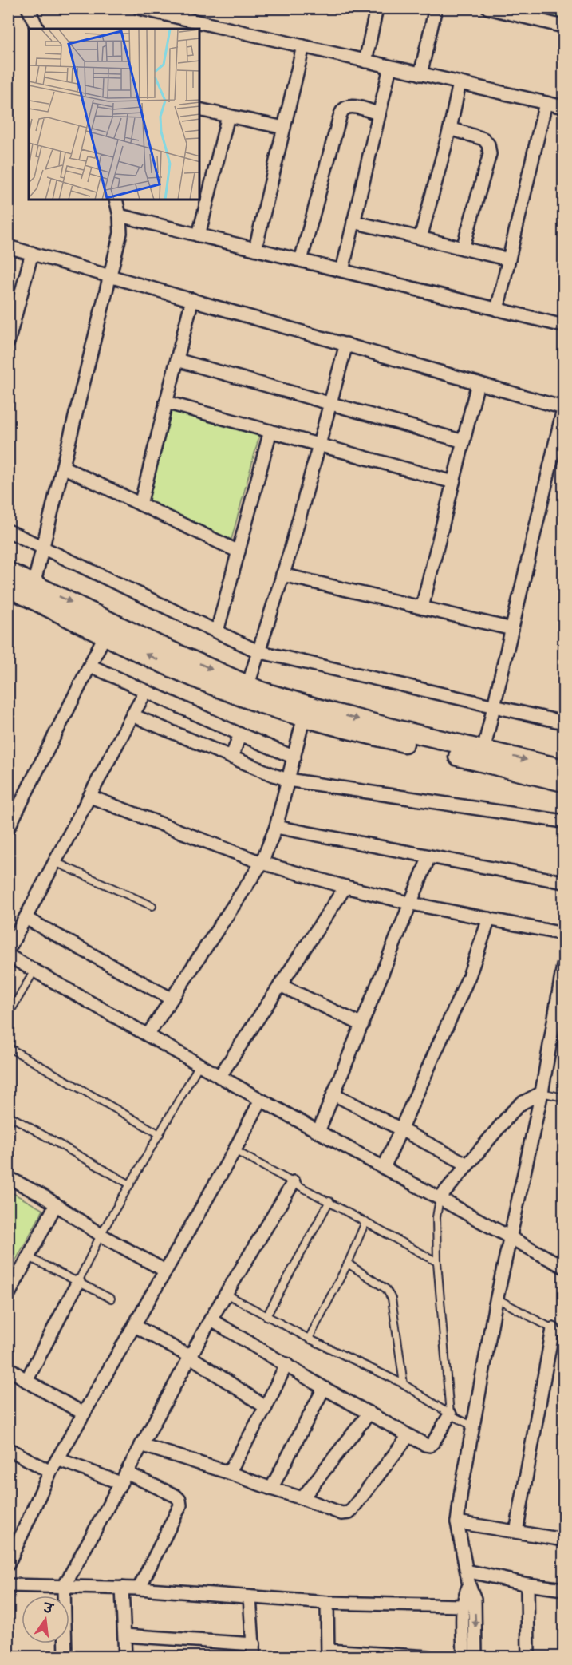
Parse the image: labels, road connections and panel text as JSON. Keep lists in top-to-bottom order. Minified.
{"north":"top"}
